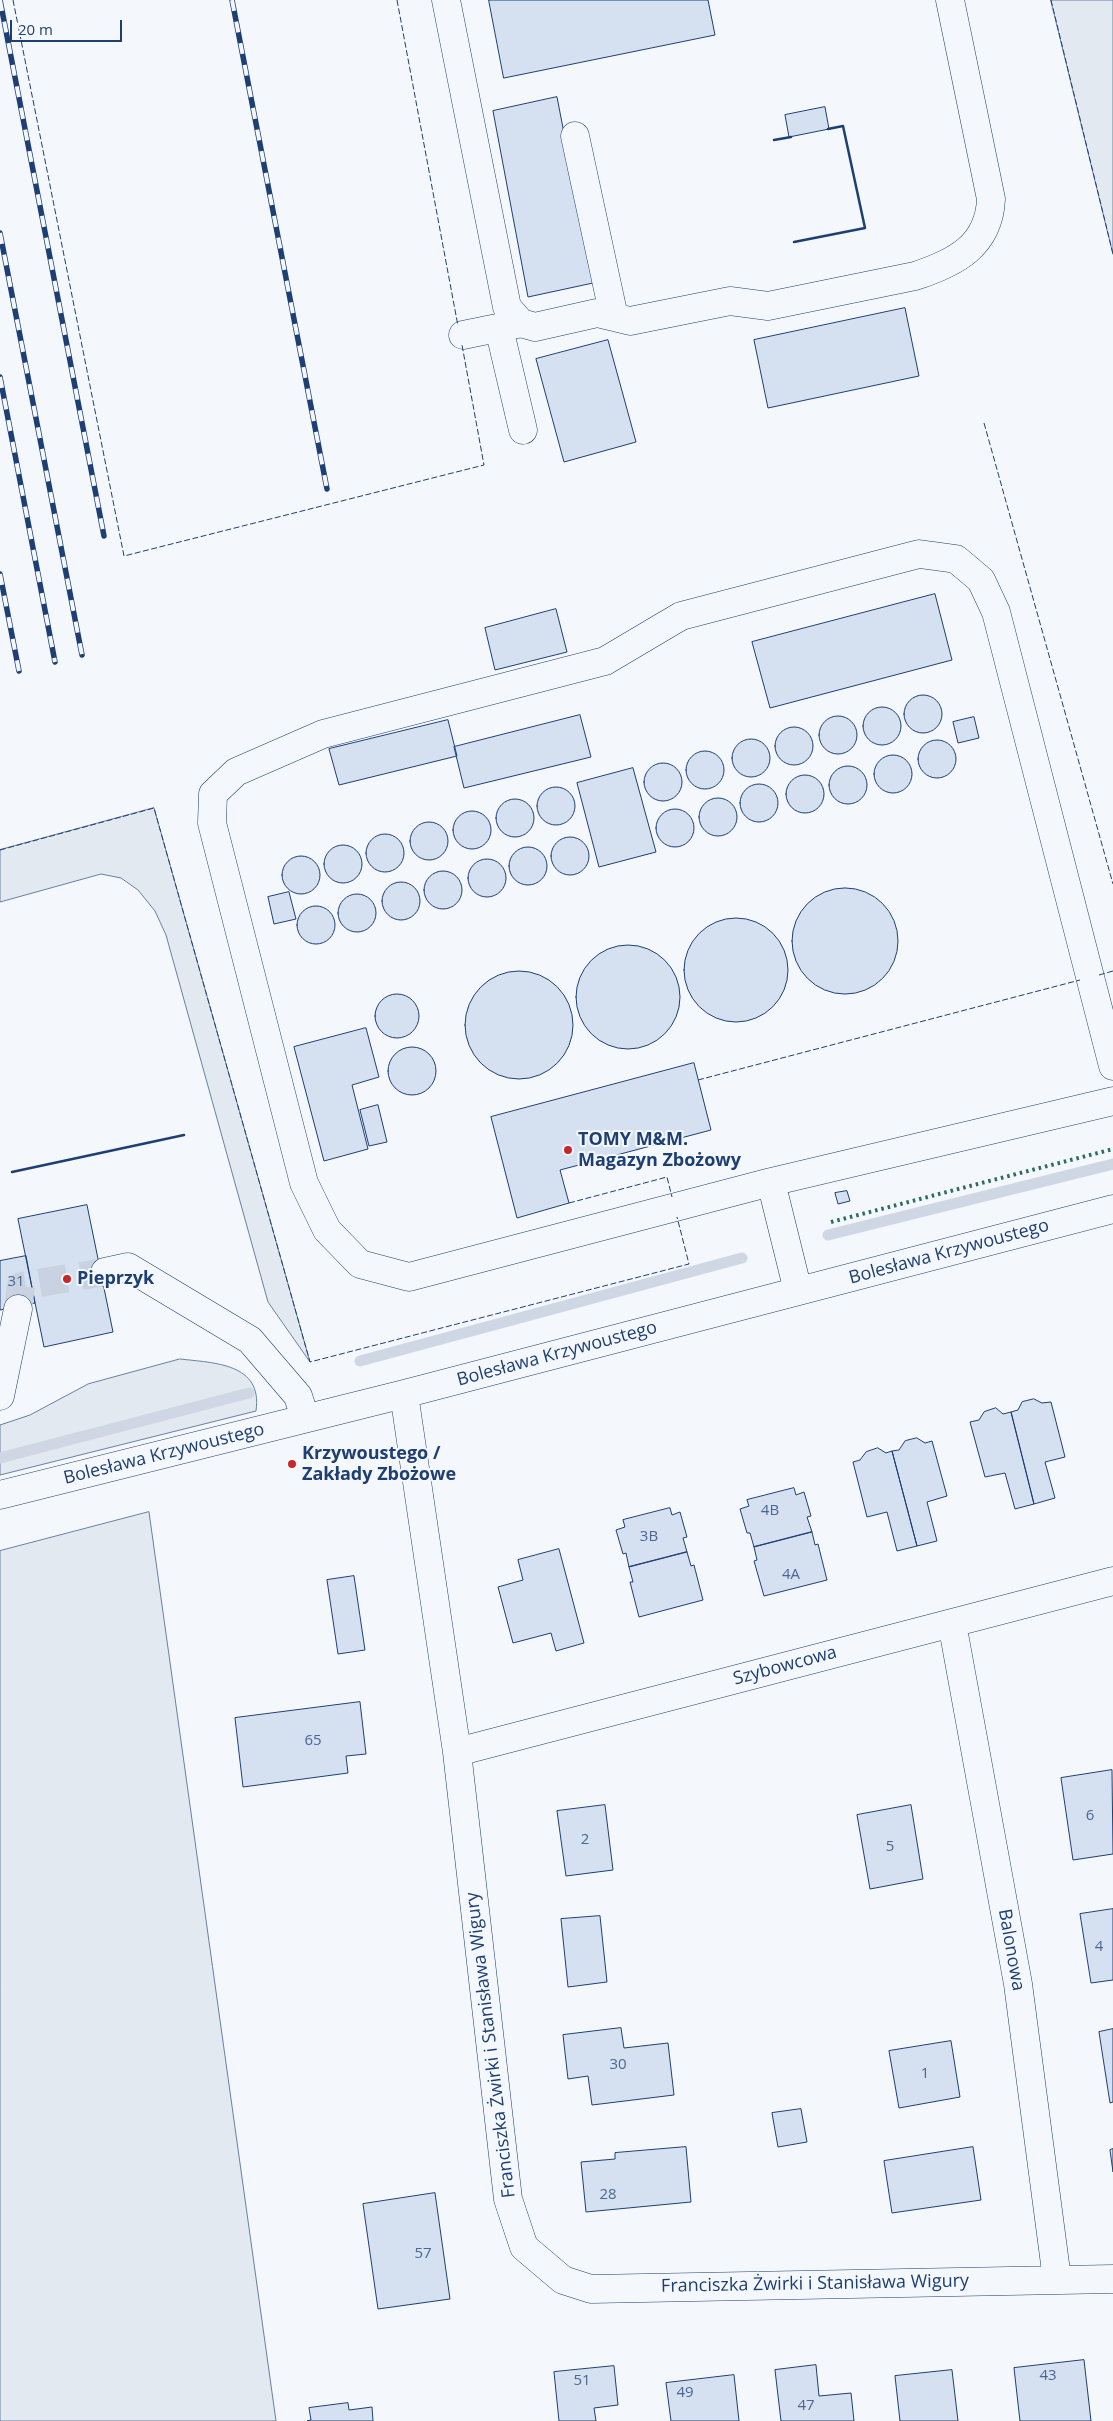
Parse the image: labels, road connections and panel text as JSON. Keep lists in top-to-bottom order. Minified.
{"streets":{"street":["Bolesława Krzywoustego","Szybowcowa","Balonowa","Franciszka Żwirki i Stanisława Wigury"]},"crossings":[["Bolesława Krzywoustego","Franciszka Żwirki i Stanisława Wigury"],["Szybowcowa","Balonowa"],["Szybowcowa","Franciszka Żwirki i Stanisława Wigury"],["Balonowa","Franciszka Żwirki i Stanisława Wigury"]],"places":["TOMY M&M. Magazyn Zbożowy","Pieprzyk","Krzywoustego / Zakłady Zbożowe"],"house_numbers":["31","4B","3B","4A","65","6","2","5","4","30","1","28","57","43","51","49","47"],"scale_bar":"20 m"}
